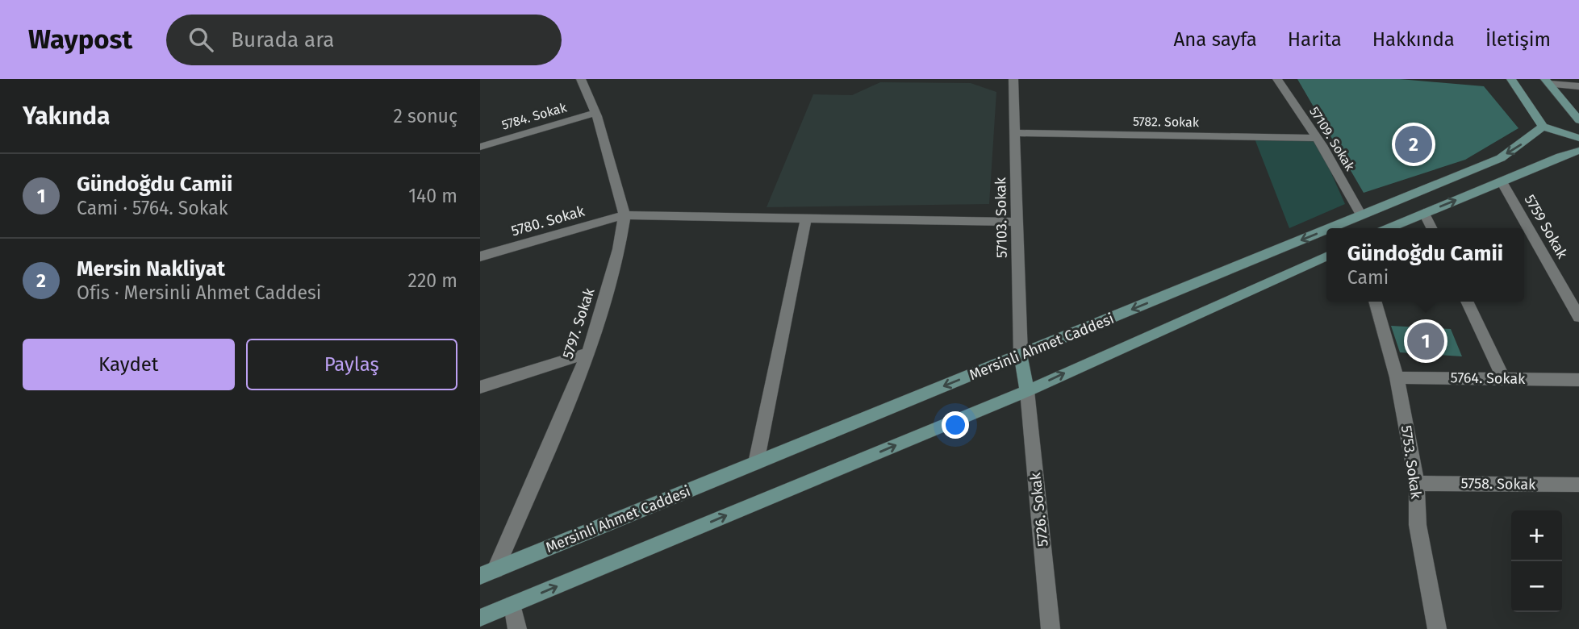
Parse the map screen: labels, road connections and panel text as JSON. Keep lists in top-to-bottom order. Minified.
{"streets":{"street":["5784. Sokak","5782. Sokak","57109. Sokak","57103. Sokak","5780. Sokak","5759 Sokak","5797. Sokak","Mersinli Ahmet Caddesi","5764. Sokak","5753. Sokak","5758. Sokak","5726. Sokak"]},"crossings":[["5784. Sokak","5797. Sokak"],["5782. Sokak","57109. Sokak"],["5782. Sokak","57103. Sokak"],["57109. Sokak","Mersinli Ahmet Caddesi"],["57103. Sokak","5780. Sokak"],["57103. Sokak","Mersinli Ahmet Caddesi"],["5780. Sokak","5797. Sokak"],["5797. Sokak","Mersinli Ahmet Caddesi"],["5764. Sokak","5753. Sokak"],["5753. Sokak","5758. Sokak"]],"page":{"header":"Waypost","search":"Burada ara","nav":["Ana sayfa","Harita","Hakkında","İletişim"],"heading":["Yakında","2 sonuç"],"pins":["2","1"],"list":[{"mark":"1","name":"Gündoğdu Camii","note":"Cami · 5764. Sokak","value":"140 m"},{"mark":"2","name":"Mersin Nakliyat","note":"Ofis · Mersinli Ahmet Caddesi","value":"220 m"}],"popup":["Gündoğdu Camii","Cami"],"buttons":["Kaydet","Paylaş"],"map_buttons":["+","−"]}}
